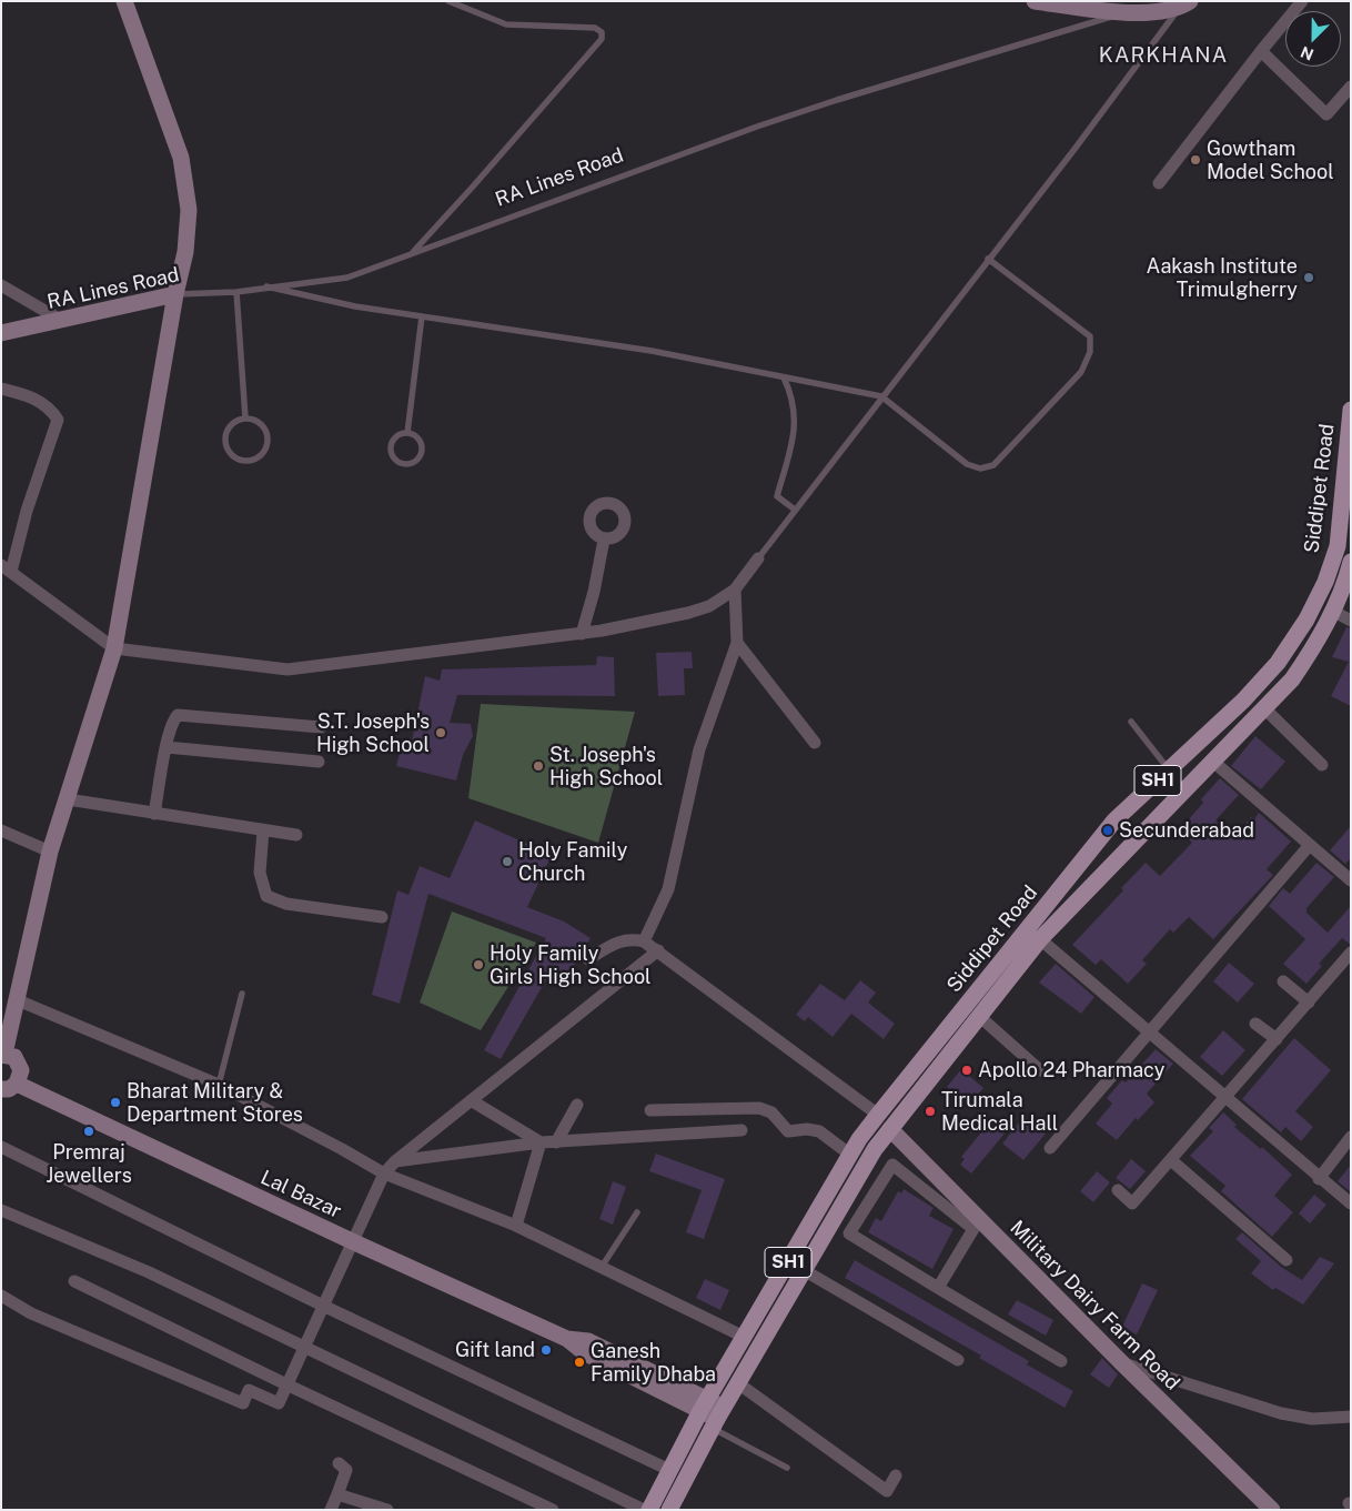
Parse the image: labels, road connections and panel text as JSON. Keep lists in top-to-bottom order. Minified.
{"streets":{"main road":["RA Lines Road","Siddipet Road","SH1","Lal Bazar","Military Dairy Farm Road"]},"crossings":[["Siddipet Road","Lal Bazar"],["Siddipet Road","Military Dairy Farm Road"]],"districts":["KARKHANA"],"places":["Gowtham Model School","Aakash Institute Trimulgherry","S.T. Joseph's High School","St. Joseph's High School","Secunderabad","Holy Family Church","Holy Family Girls High School","Apollo 24 Pharmacy","Bharat Military & Department Stores","Tirumala Medical Hall","Premraj Jewellers","Gift land","Ganesh Family Dhaba"],"north":"bottom left"}
